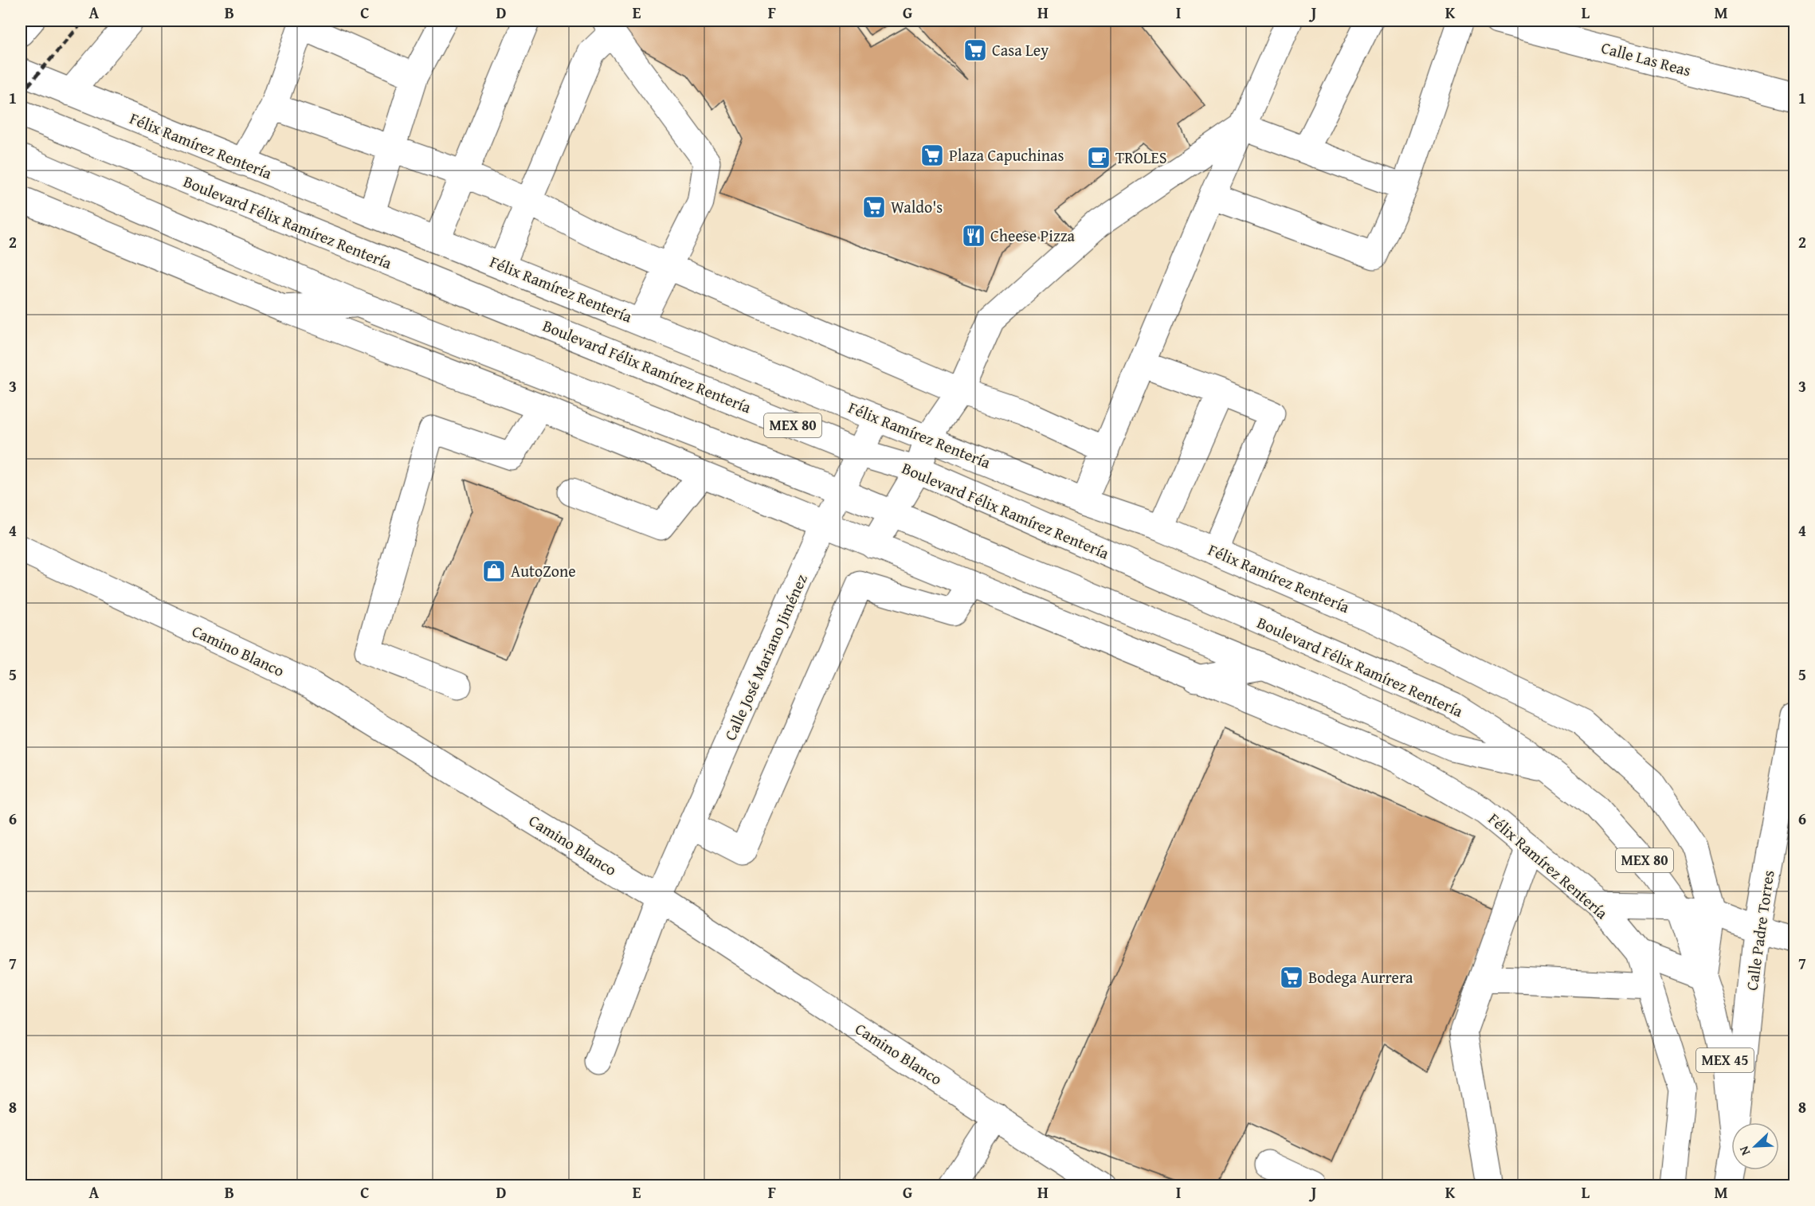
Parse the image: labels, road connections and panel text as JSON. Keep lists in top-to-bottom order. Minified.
{"streets":{"main road":["Calle Las Reas","Félix Ramírez Rentería","Boulevard Félix Ramírez Rentería","MEX 80","Camino Blanco","Calle José Mariano Jiménez","Calle Padre Torres","MEX 45"]},"crossings":[["Félix Ramírez Rentería","Boulevard Félix Ramírez Rentería"],["Félix Ramírez Rentería","Calle José Mariano Jiménez"],["Boulevard Félix Ramírez Rentería","Calle José Mariano Jiménez"],["Boulevard Félix Ramírez Rentería","Calle Padre Torres"],["Camino Blanco","Calle José Mariano Jiménez"]],"places":{"supermarket":["Casa Ley","Plaza Capuchinas","Waldo's","Bodega Aurrera"],"cafe":["TROLES"],"restaurant":["Cheese Pizza"],"shop":["AutoZone"]},"north":"bottom left","grid":{"columns":["A","B","C","D","E","F","G","H","I","J","K","L","M"],"rows":["1","2","3","4","5","6","7","8"]}}
